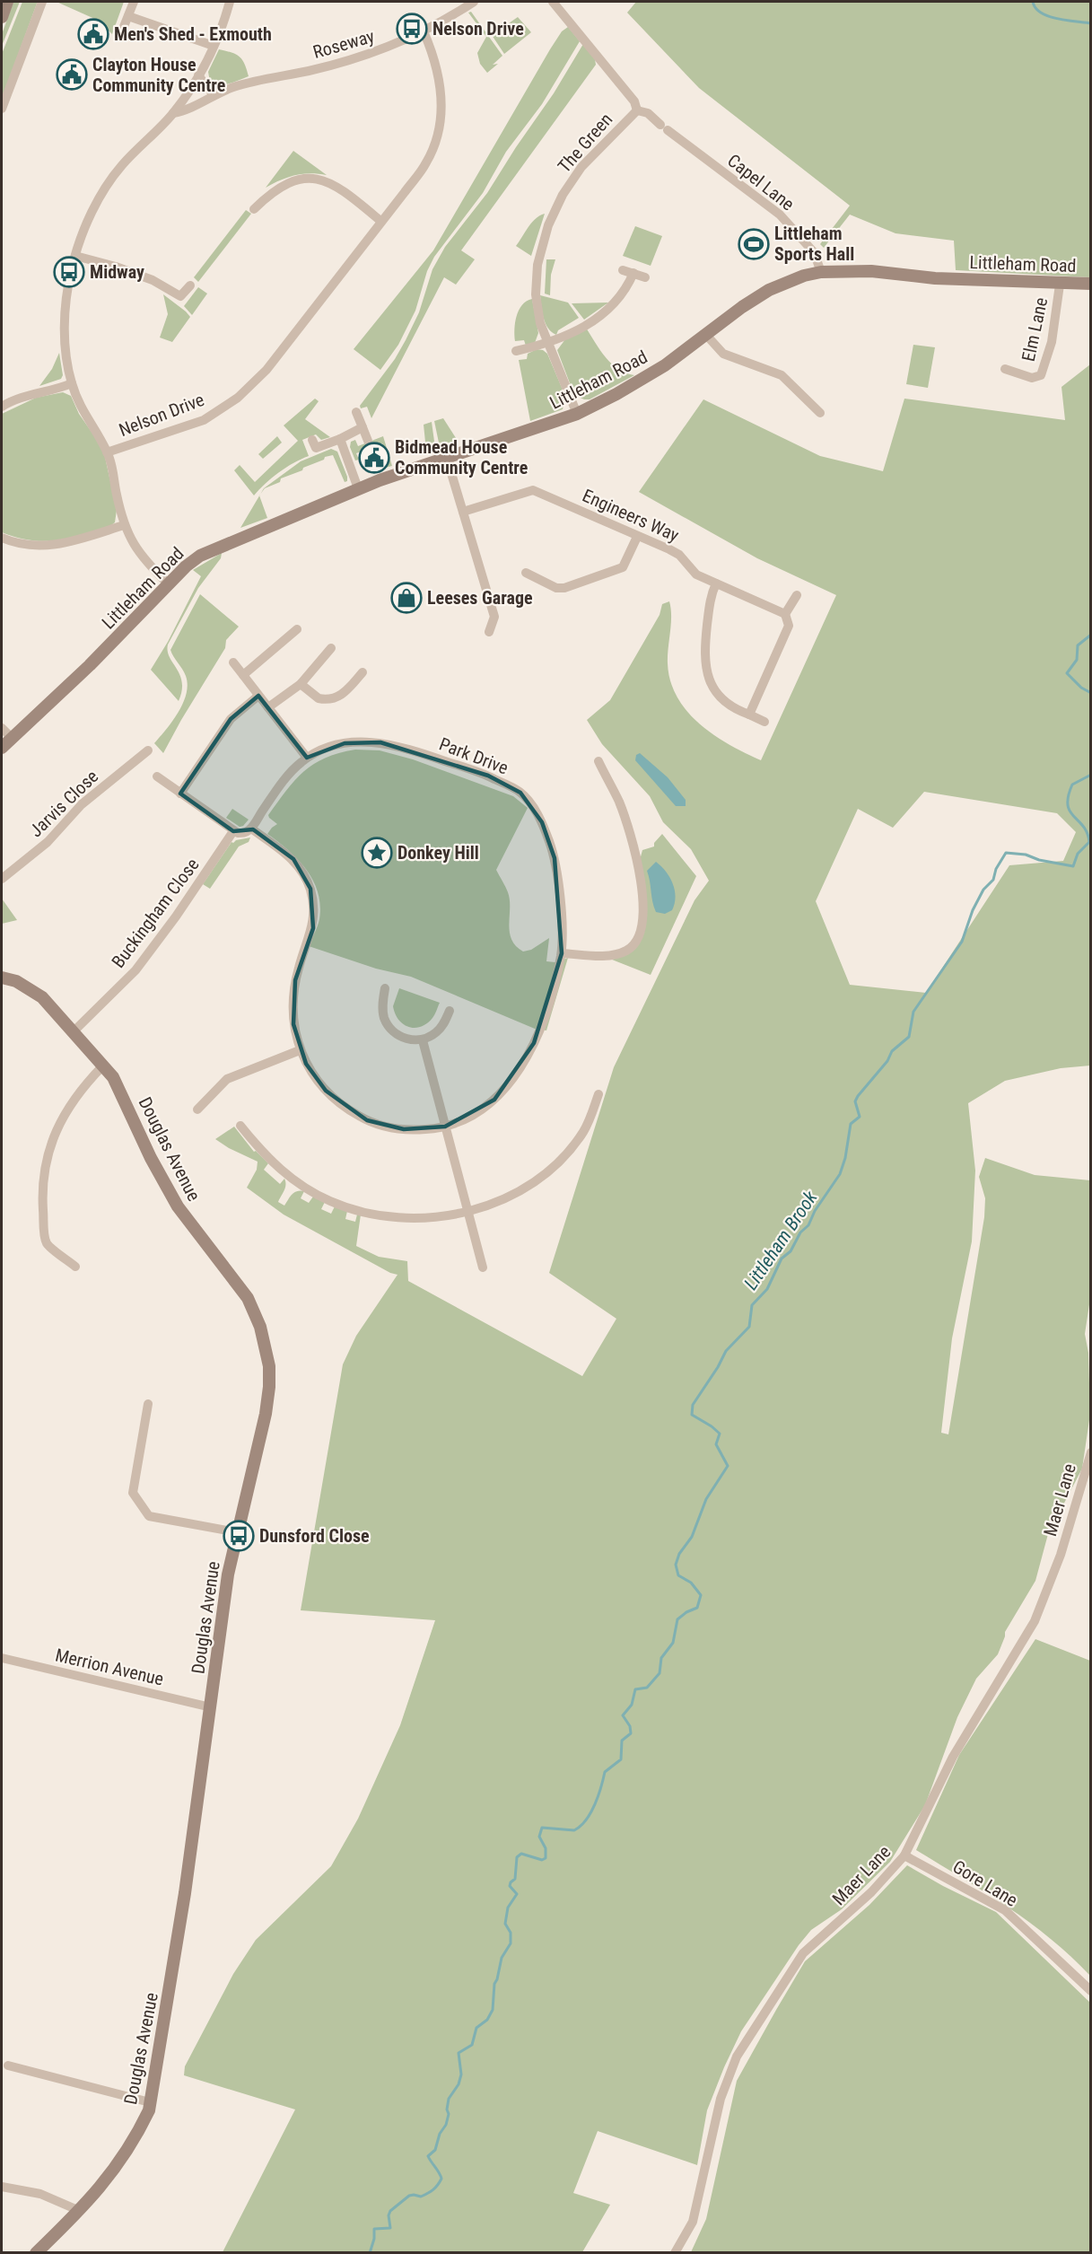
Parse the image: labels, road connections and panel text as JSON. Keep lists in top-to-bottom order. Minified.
{"streets":{"street":["Roseway","The Green","Capel Lane","Littleham Road","Elm Lane","Nelson Drive","Engineers Way","Park Drive","Jarvis Close","Buckingham Close","Douglas Avenue","Maer Lane","Merrion Avenue","Gore Lane"]},"crossings":[["Roseway","Nelson Drive"],["The Green","Capel Lane"],["The Green","Littleham Road"],["Capel Lane","Littleham Road"],["Littleham Road","Elm Lane"],["Buckingham Close","Douglas Avenue"],["Douglas Avenue","Merrion Avenue"],["Maer Lane","Gore Lane"]],"water":["Littleham Brook"],"places":{"bus stop":["Nelson Drive","Midway","Dunsford Close"],"public building":["Men's Shed - Exmouth","Clayton House Community Centre","Bidmead House Community Centre"],"sports":["Littleham Sports Hall"],"shop":["Leeses Garage"],"place":["Donkey Hill"]}}
